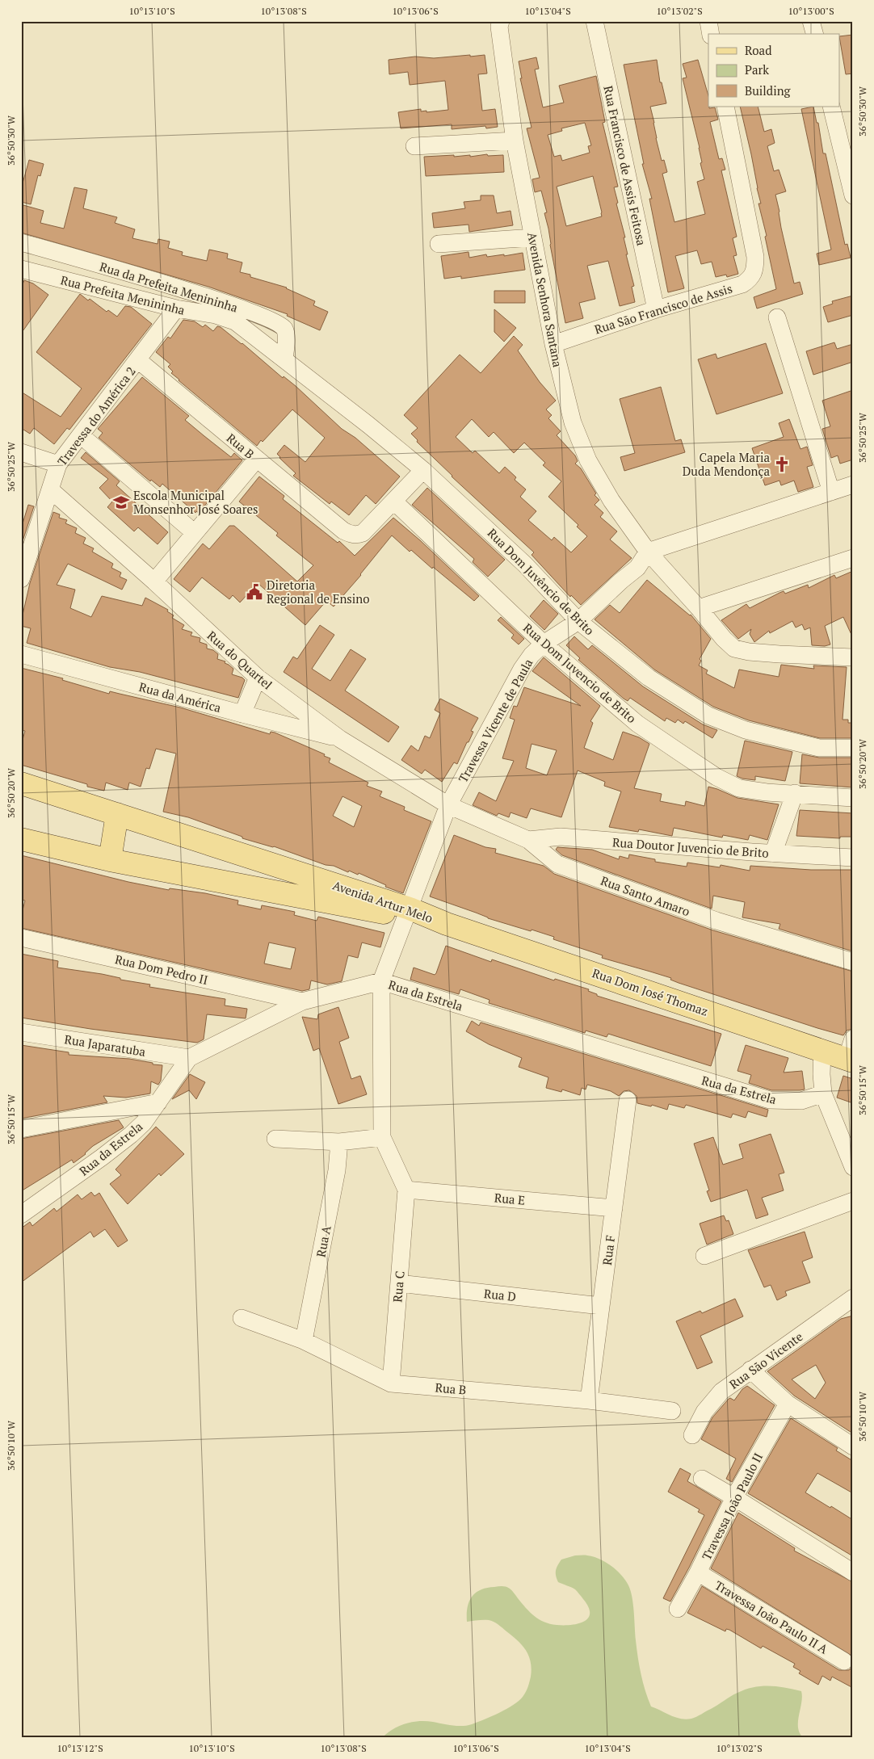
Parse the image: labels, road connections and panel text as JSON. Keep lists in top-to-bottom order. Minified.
{"streets":{"main road":["Avenida Artur Melo","Rua Dom José Thomaz"],"street":["Rua Francisco de Assis Feitosa","Rua da Prefeita Menininha","Rua Prefeita Menininha","Avenida Senhora Santana","Rua São Francisco de Assis","Travessa do América 2","Rua B","Rua Dom Juvêncio de Brito","Rua do Quartel","Rua Dom Juvencio de Brito","Rua da América","Travessa Vicente de Paula","Rua Doutor Juvencio de Brito","Rua Santo Amaro","Rua Dom Pedro II","Rua da Estrela","Rua Japaratuba","Rua E","Rua A","Rua F","Rua C","Rua D","Rua São Vicente","Travessa João Paulo II","Travessa João Paulo II A"]},"crossings":[["Rua Francisco de Assis Feitosa","Rua São Francisco de Assis"],["Rua da Prefeita Menininha","Rua Prefeita Menininha"],["Rua da Prefeita Menininha","Rua Dom Juvêncio de Brito"],["Rua Prefeita Menininha","Travessa do América 2"],["Rua Prefeita Menininha","Rua Dom Juvêncio de Brito"],["Avenida Senhora Santana","Rua São Francisco de Assis"],["Avenida Senhora Santana","Travessa Vicente de Paula"],["Travessa do América 2","Rua B"],["Travessa do América 2","Rua do Quartel"],["Rua B","Rua Dom Juvencio de Brito"],["Rua B","Rua A"],["Rua B","Rua F"],["Rua B","Rua C"],["Rua Dom Juvêncio de Brito","Travessa Vicente de Paula"],["Rua do Quartel","Rua da América"],["Rua do Quartel","Travessa Vicente de Paula"],["Rua do Quartel","Rua Santo Amaro"],["Rua Dom Juvencio de Brito","Travessa Vicente de Paula"],["Travessa Vicente de Paula","Rua Santo Amaro"],["Travessa Vicente de Paula","Avenida Artur Melo"],["Travessa Vicente de Paula","Rua da Estrela"],["Rua Doutor Juvencio de Brito","Rua Santo Amaro"],["Avenida Artur Melo","Rua Dom José Thomaz"],["Rua Dom Pedro II","Rua da Estrela"],["Rua da Estrela","Rua Japaratuba"],["Rua E","Rua F"],["Rua E","Rua C"],["Rua F","Rua D"],["Rua C","Rua D"],["Travessa João Paulo II","Travessa João Paulo II A"]],"places":{"church":["Capela Maria Duda Mendonça"],"school or university":["Escola Municipal Monsenhor José Soares"],"public building":["Diretoria Regional de Ensino"]},"legend":["Road","Park","Building"],"coordinates":["10°13'10\"S","10°13'08\"S","10°13'06\"S","10°13'04\"S","10°13'02\"S","10°13'00\"S","36°50'30\"W","36°50'25\"W","36°50'20\"W","36°50'15\"W","36°50'10\"W","10°13'12\"S"]}
